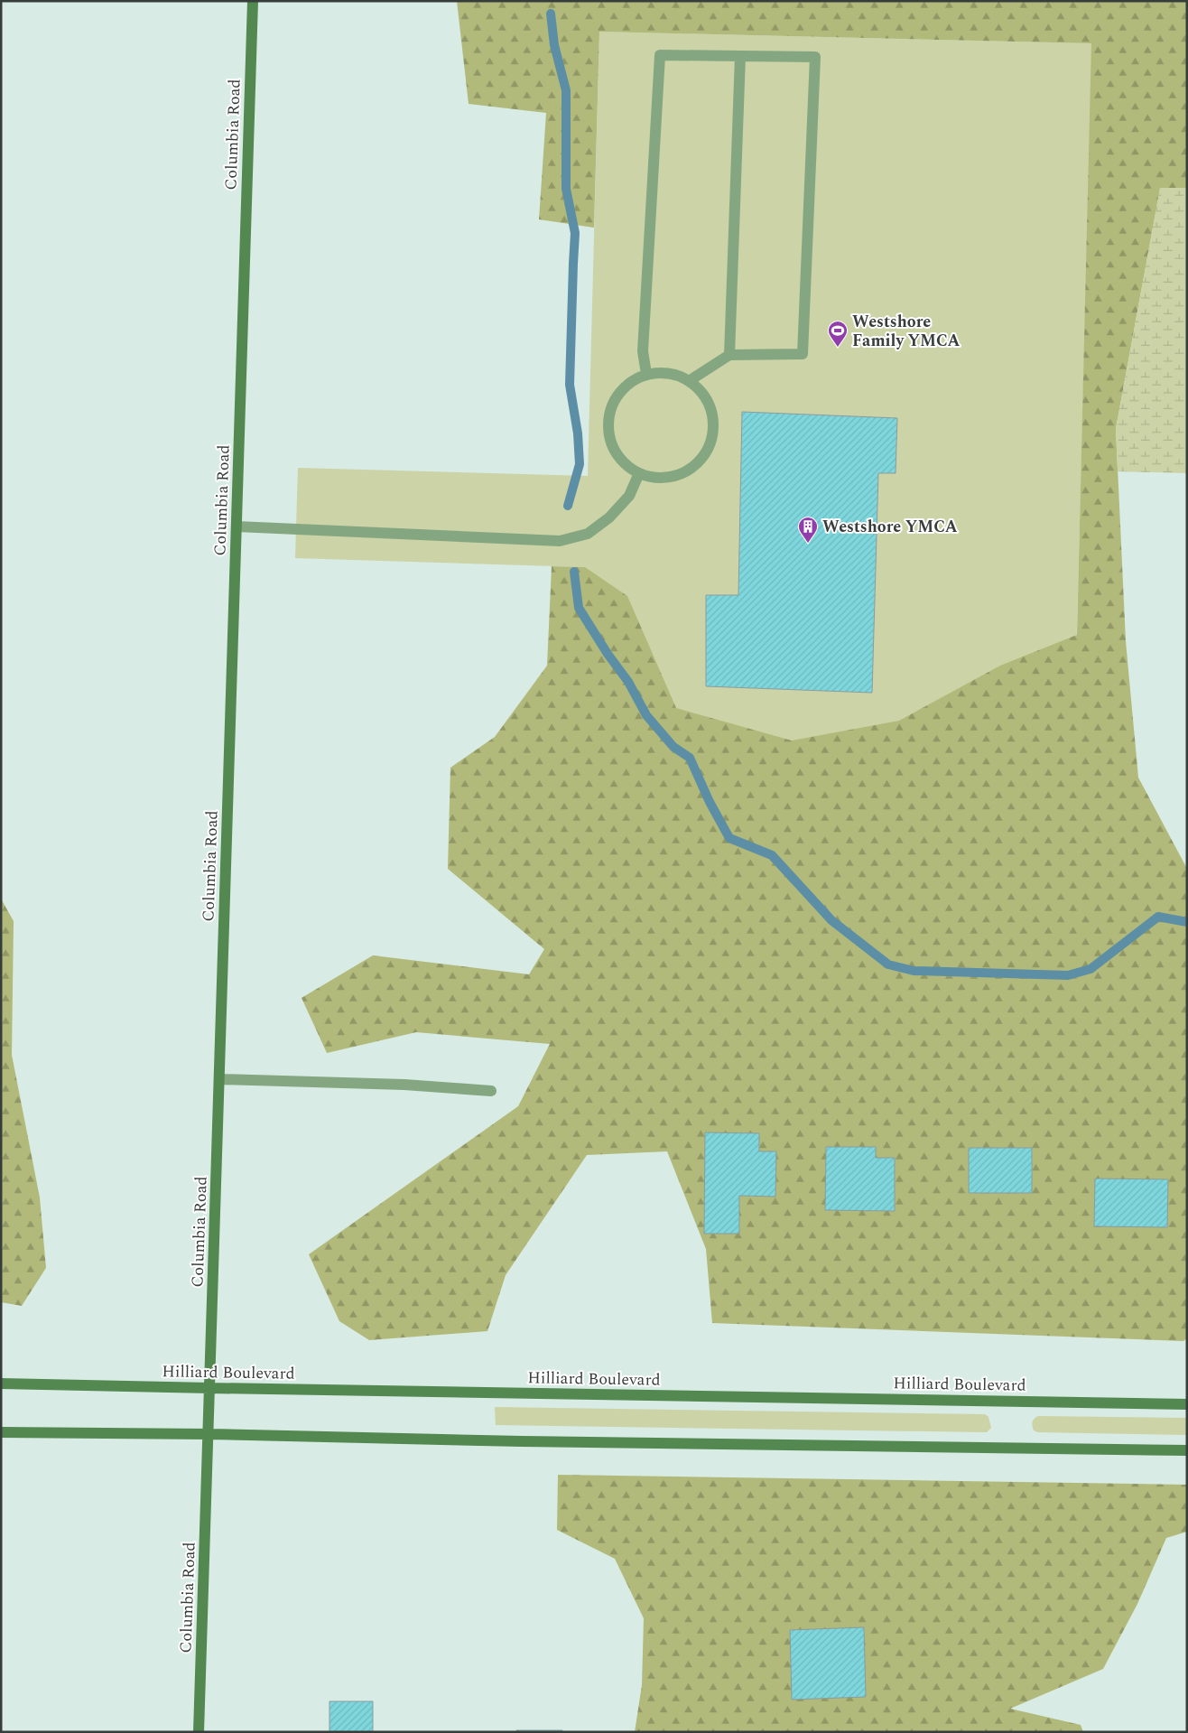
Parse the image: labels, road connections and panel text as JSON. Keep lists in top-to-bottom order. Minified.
{"streets":{"main road":["Columbia Road","Hilliard Boulevard"]},"crossings":[["Columbia Road","Hilliard Boulevard"]],"places":{"sports":["Westshore Family YMCA"],"building":["Westshore YMCA"]}}
